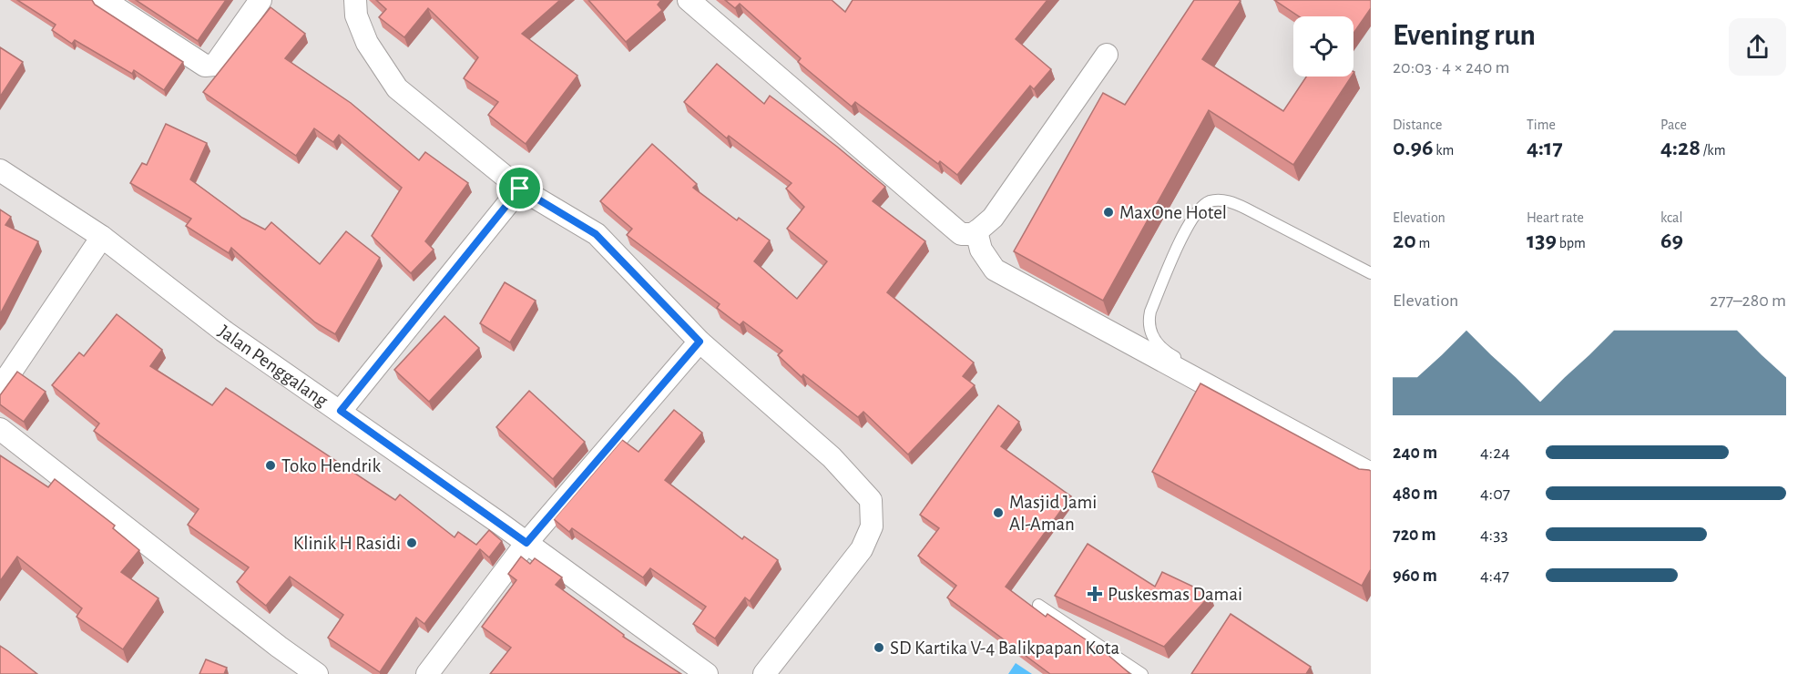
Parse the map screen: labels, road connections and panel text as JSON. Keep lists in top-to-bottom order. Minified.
{"streets":{"street":["Jalan Penggalang"]},"places":{"other":["MaxOne Hotel","Toko Hendrik","Masjid Jami Al-Aman","Klinik H Rasidi","SD Kartika V-4 Balikpapan Kota"],"health":["Puskesmas Damai"]},"page":{"heading":["Evening run","20:03 · 4 × 240 m"],"stats":[["Distance","0.96 km"],["Time","4:17"],["Pace","4:28 /km"],["Elevation","20 m"],["Heart rate","139 bpm"],["kcal","69"]],"chart":["Elevation","277–280 m"],"list":[{"name":"240 m","note":"4:24"},{"name":"480 m","note":"4:07"},{"name":"720 m","note":"4:33"},{"name":"960 m","note":"4:47"}]}}
